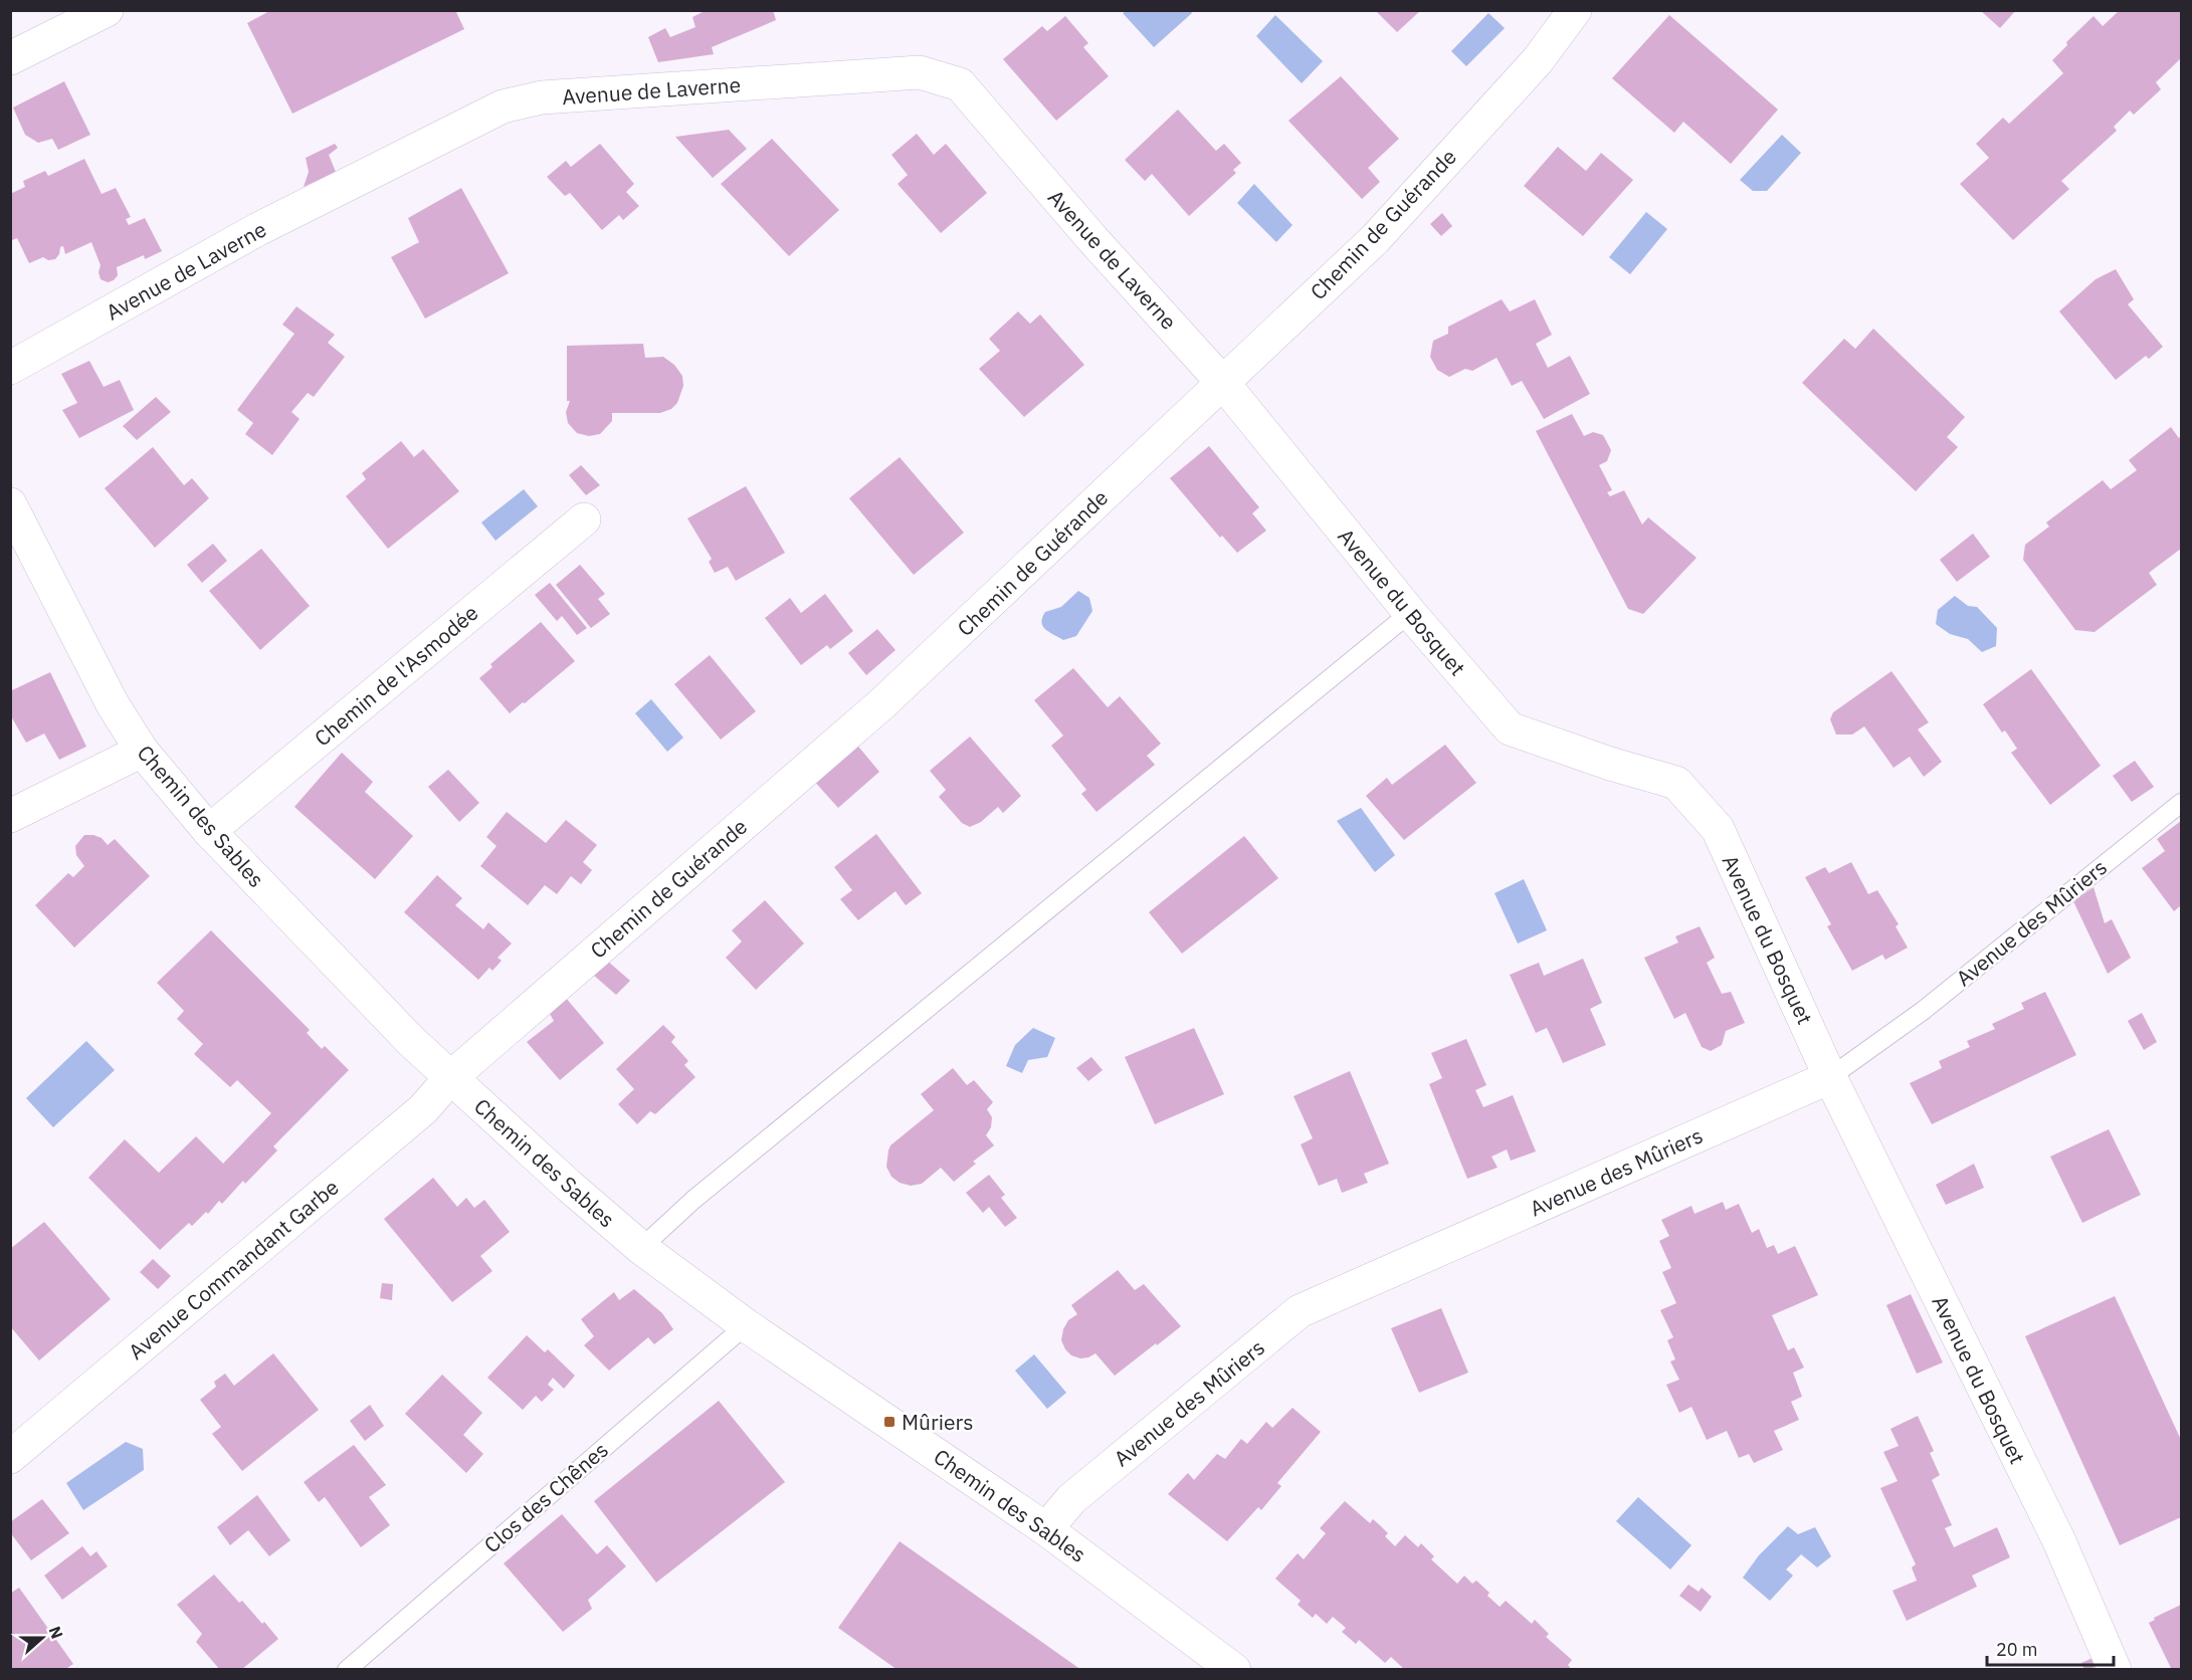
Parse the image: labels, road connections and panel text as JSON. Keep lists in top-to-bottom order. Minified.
{"streets":{"street":["Avenue de Laverne","Chemin de Guérande","Avenue du Bosquet","Chemin de l'Asmodée","Chemin des Sables","Avenue des Mûriers","Avenue Commandant Garbe"],"lane":["Clos des Chênes"]},"crossings":[["Avenue de Laverne","Chemin de Guérande"],["Avenue de Laverne","Avenue du Bosquet"],["Chemin de Guérande","Avenue du Bosquet"],["Chemin de Guérande","Chemin des Sables"],["Chemin de Guérande","Avenue Commandant Garbe"],["Avenue du Bosquet","Avenue des Mûriers"],["Chemin de l'Asmodée","Chemin des Sables"],["Chemin des Sables","Avenue des Mûriers"],["Chemin des Sables","Avenue Commandant Garbe"],["Chemin des Sables","Clos des Chênes"]],"places":{"transit":["Mûriers"]},"scale_bar":"20 m","north":"right"}
